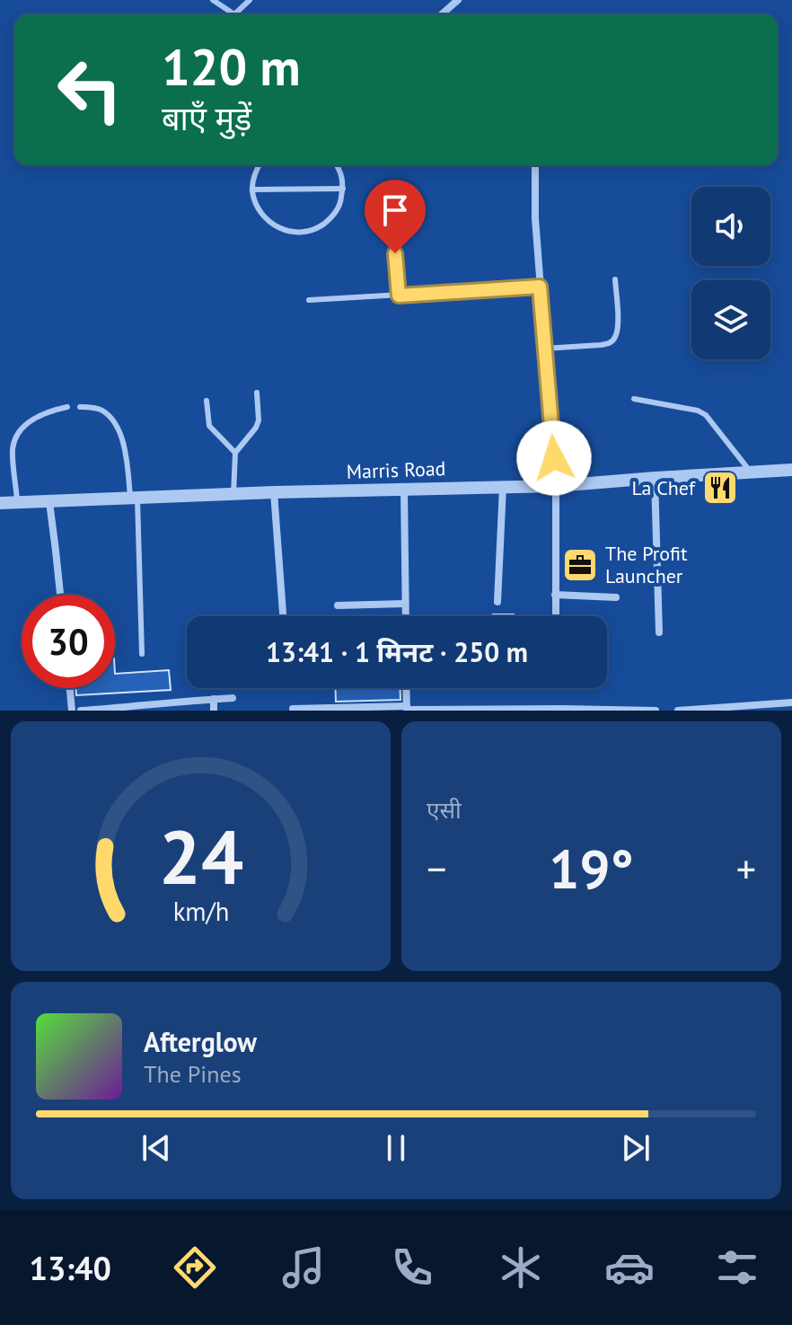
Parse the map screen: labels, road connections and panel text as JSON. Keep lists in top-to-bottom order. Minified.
{"streets":{"street":["Marris Road"]},"places":{"restaurant":["La Chef"],"office":["The Profit Launcher"]},"page":{"turn":["120 m","बाएँ मुड़ें"],"limit":"30","trip":"13:41 · 1 मिनट · 250 m","tile":"एसी","heat":["−","19°","+"],"song":["Afterglow","The Pines"],"tabs":"13:40","gauge":["24","km/h"]}}
